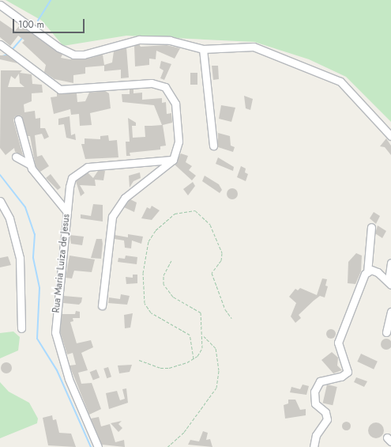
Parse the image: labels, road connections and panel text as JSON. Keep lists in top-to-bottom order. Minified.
{"streets":{"street":["Rua Maria Luiza de Jesus"]},"scale_bar":"100 m"}
